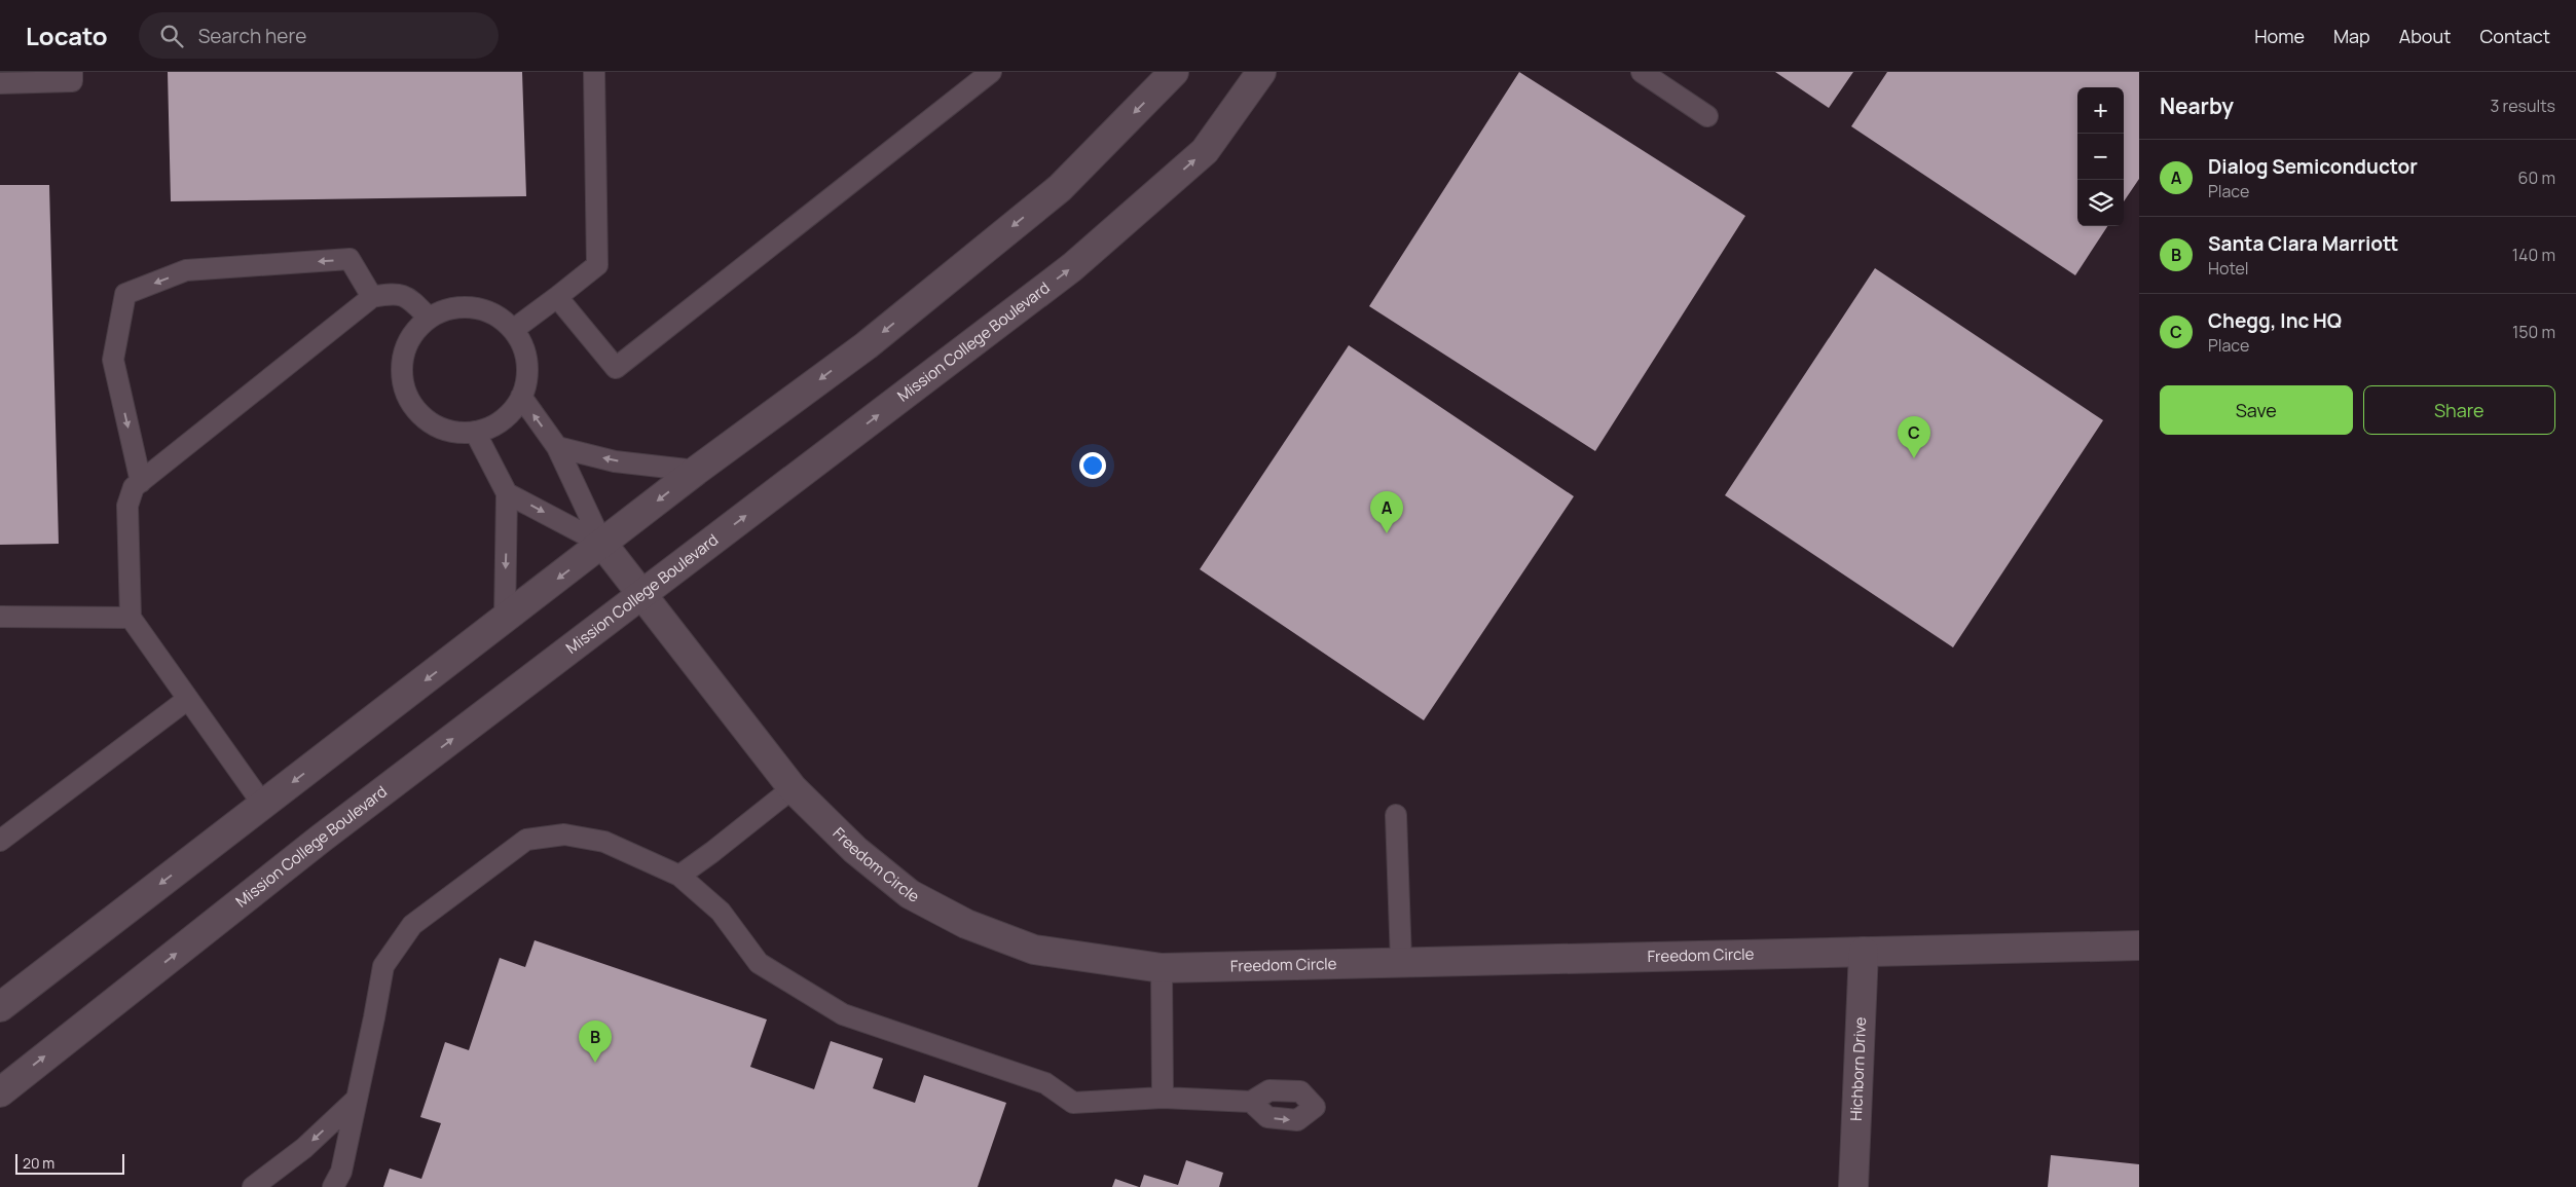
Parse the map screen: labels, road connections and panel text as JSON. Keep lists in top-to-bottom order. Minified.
{"streets":{"main road":["Mission College Boulevard","Freedom Circle","Hichborn Drive"]},"crossings":[["Mission College Boulevard","Freedom Circle"],["Freedom Circle","Hichborn Drive"]],"scale_bar":"20 m","page":{"header":"Locato","search":"Search here","nav":["Home","Map","About","Contact"],"heading":["Nearby","3 results"],"map_buttons":["+","−"],"list":[{"mark":"A","name":"Dialog Semiconductor","note":"Place","value":"60 m"},{"mark":"B","name":"Santa Clara Marriott","note":"Hotel","value":"140 m"},{"mark":"C","name":"Chegg, Inc HQ","note":"Place","value":"150 m"}],"buttons":["Save","Share"],"pins":["C","A","B"],"scale":"20 m"}}
